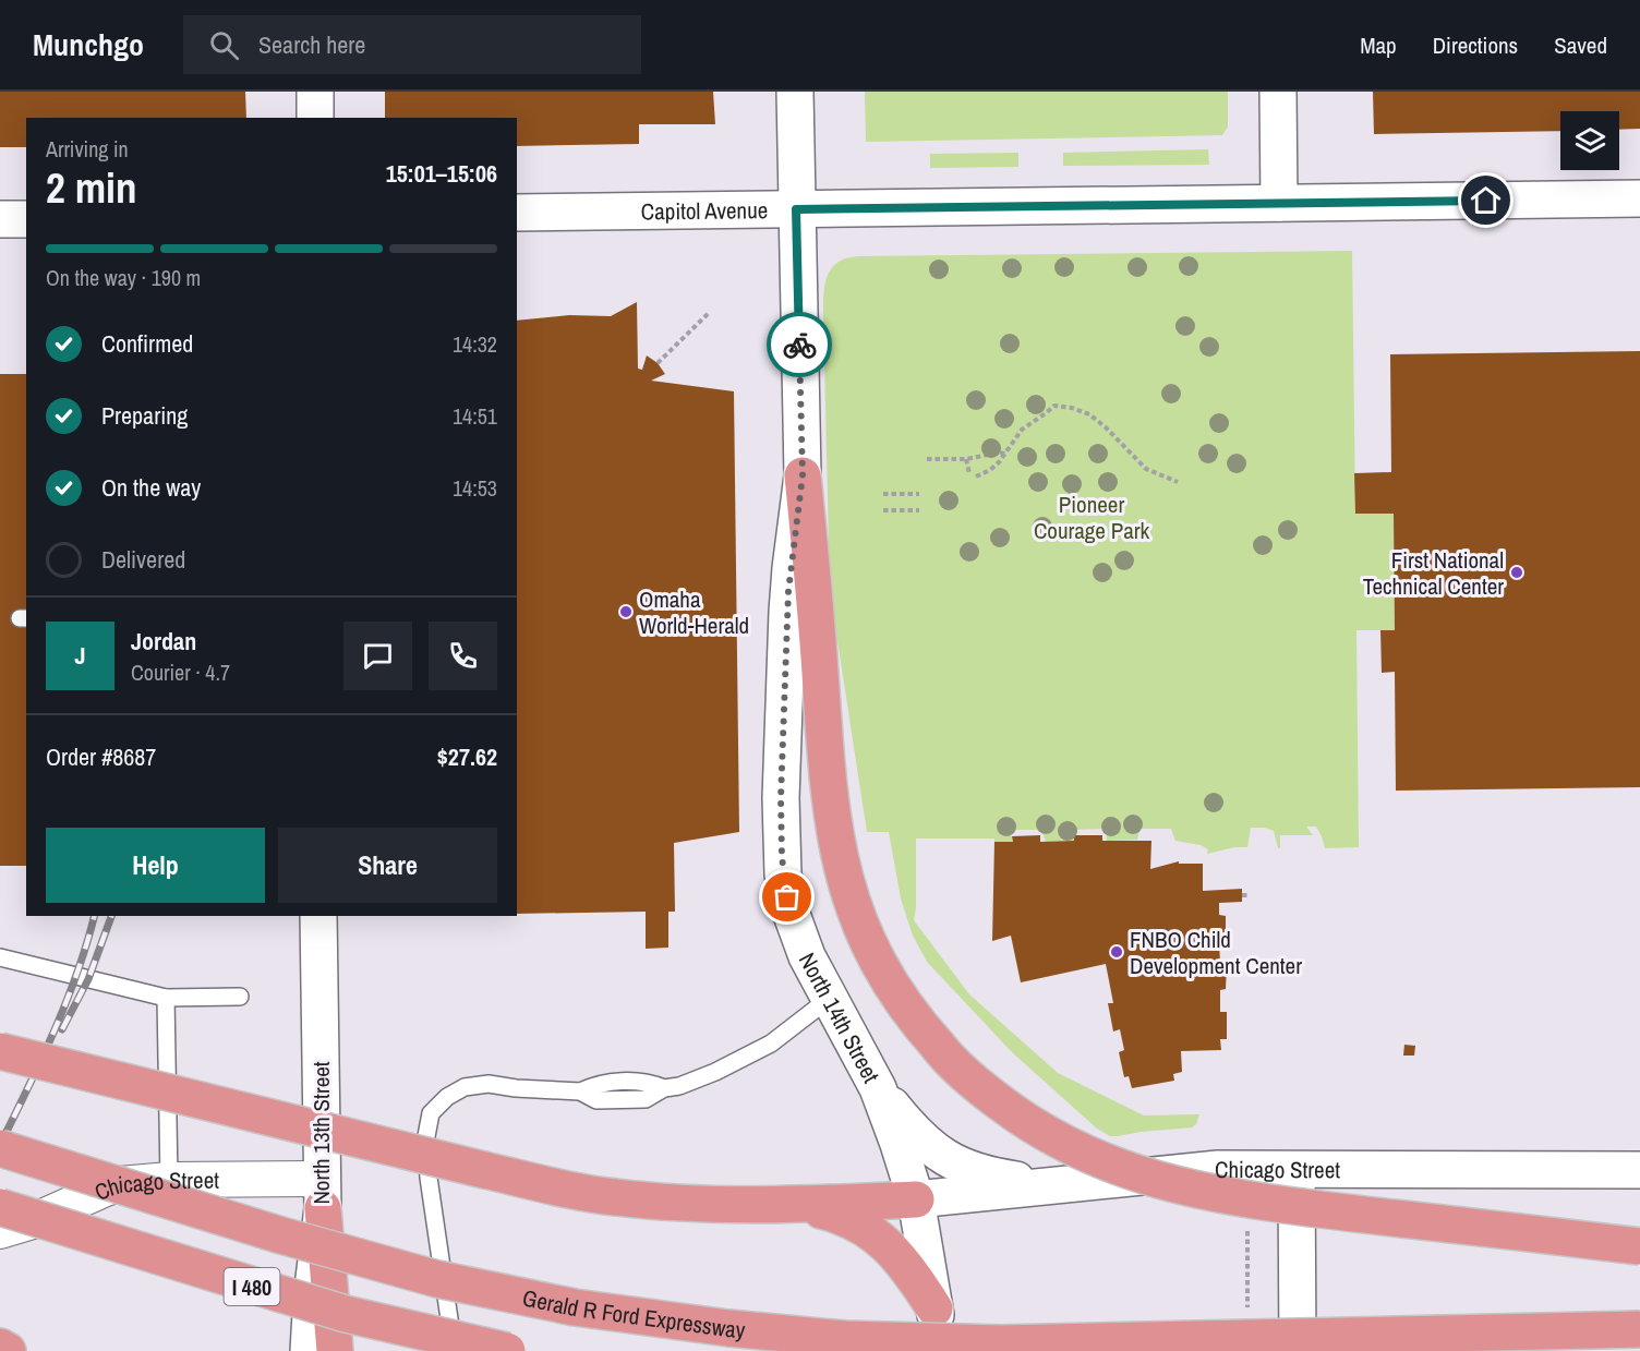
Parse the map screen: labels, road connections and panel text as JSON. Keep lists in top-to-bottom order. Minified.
{"streets":{"highway":["I 480","Gerald R Ford Expressway"],"street":["Capitol Avenue","North 14th Street","North 13th Street","Chicago Street"]},"crossings":[["Capitol Avenue","North 14th Street"],["North 14th Street","Chicago Street"],["North 13th Street","Chicago Street"]],"parks":["Pioneer Courage Park"],"places":["First National Technical Center","Omaha World-Herald","FNBO Child Development Center"],"page":{"header":"Munchgo","search":"Search here","nav":["Map","Directions","Saved"],"heading":["2 min","Arriving in","15:01–15:06"],"panel":["Jordan","Courier · 4.7","Order #8687","$27.62"],"bar":"On the way · 190 m","list":[["Confirmed","14:32"],["Preparing","14:51"],["On the way","14:53"],"Delivered"],"round":"J","buttons":["Help","Share"]}}
